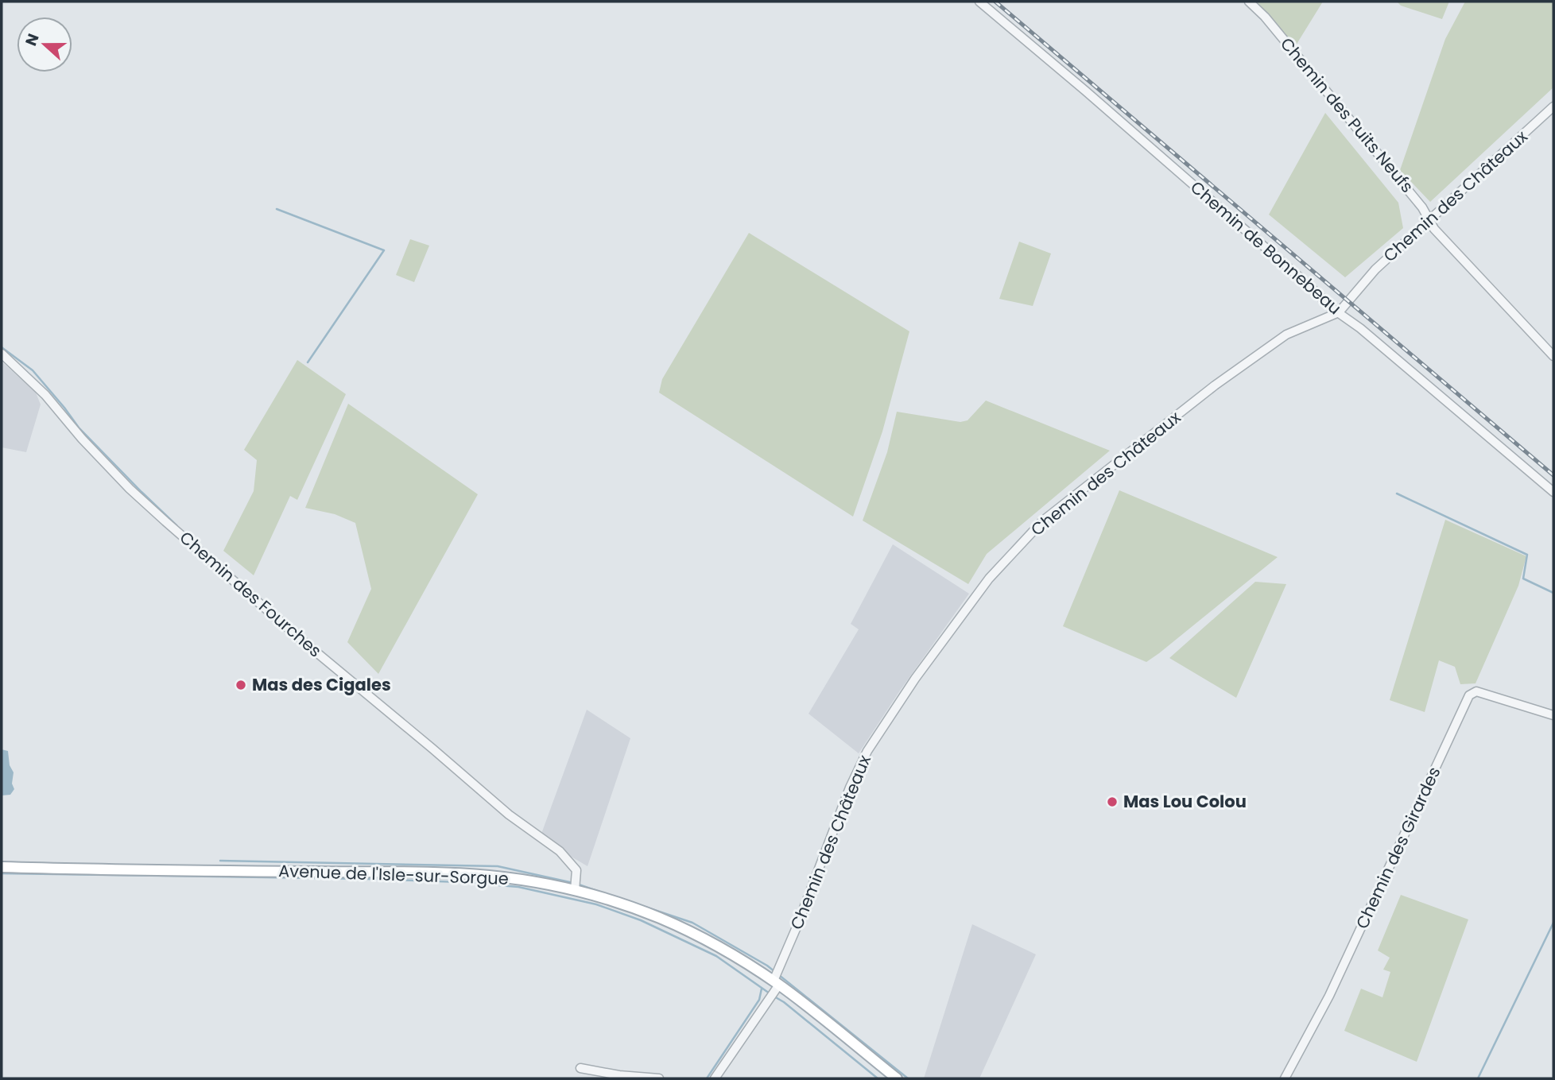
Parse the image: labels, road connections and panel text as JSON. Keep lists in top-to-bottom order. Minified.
{"streets":{"main road":["Avenue de l'Isle-sur-Sorgue"],"street":["Chemin des Puits Neufs","Chemin des Châteaux","Chemin de Bonnebeau","Chemin des Fourches","Chemin des Girardes"]},"crossings":[["Chemin des Puits Neufs","Chemin des Châteaux"],["Chemin des Châteaux","Chemin de Bonnebeau"],["Chemin des Châteaux","Avenue de l'Isle-sur-Sorgue"],["Chemin des Fourches","Avenue de l'Isle-sur-Sorgue"]],"places":["Mas des Cigales","Mas Lou Colou"],"north":"left"}
